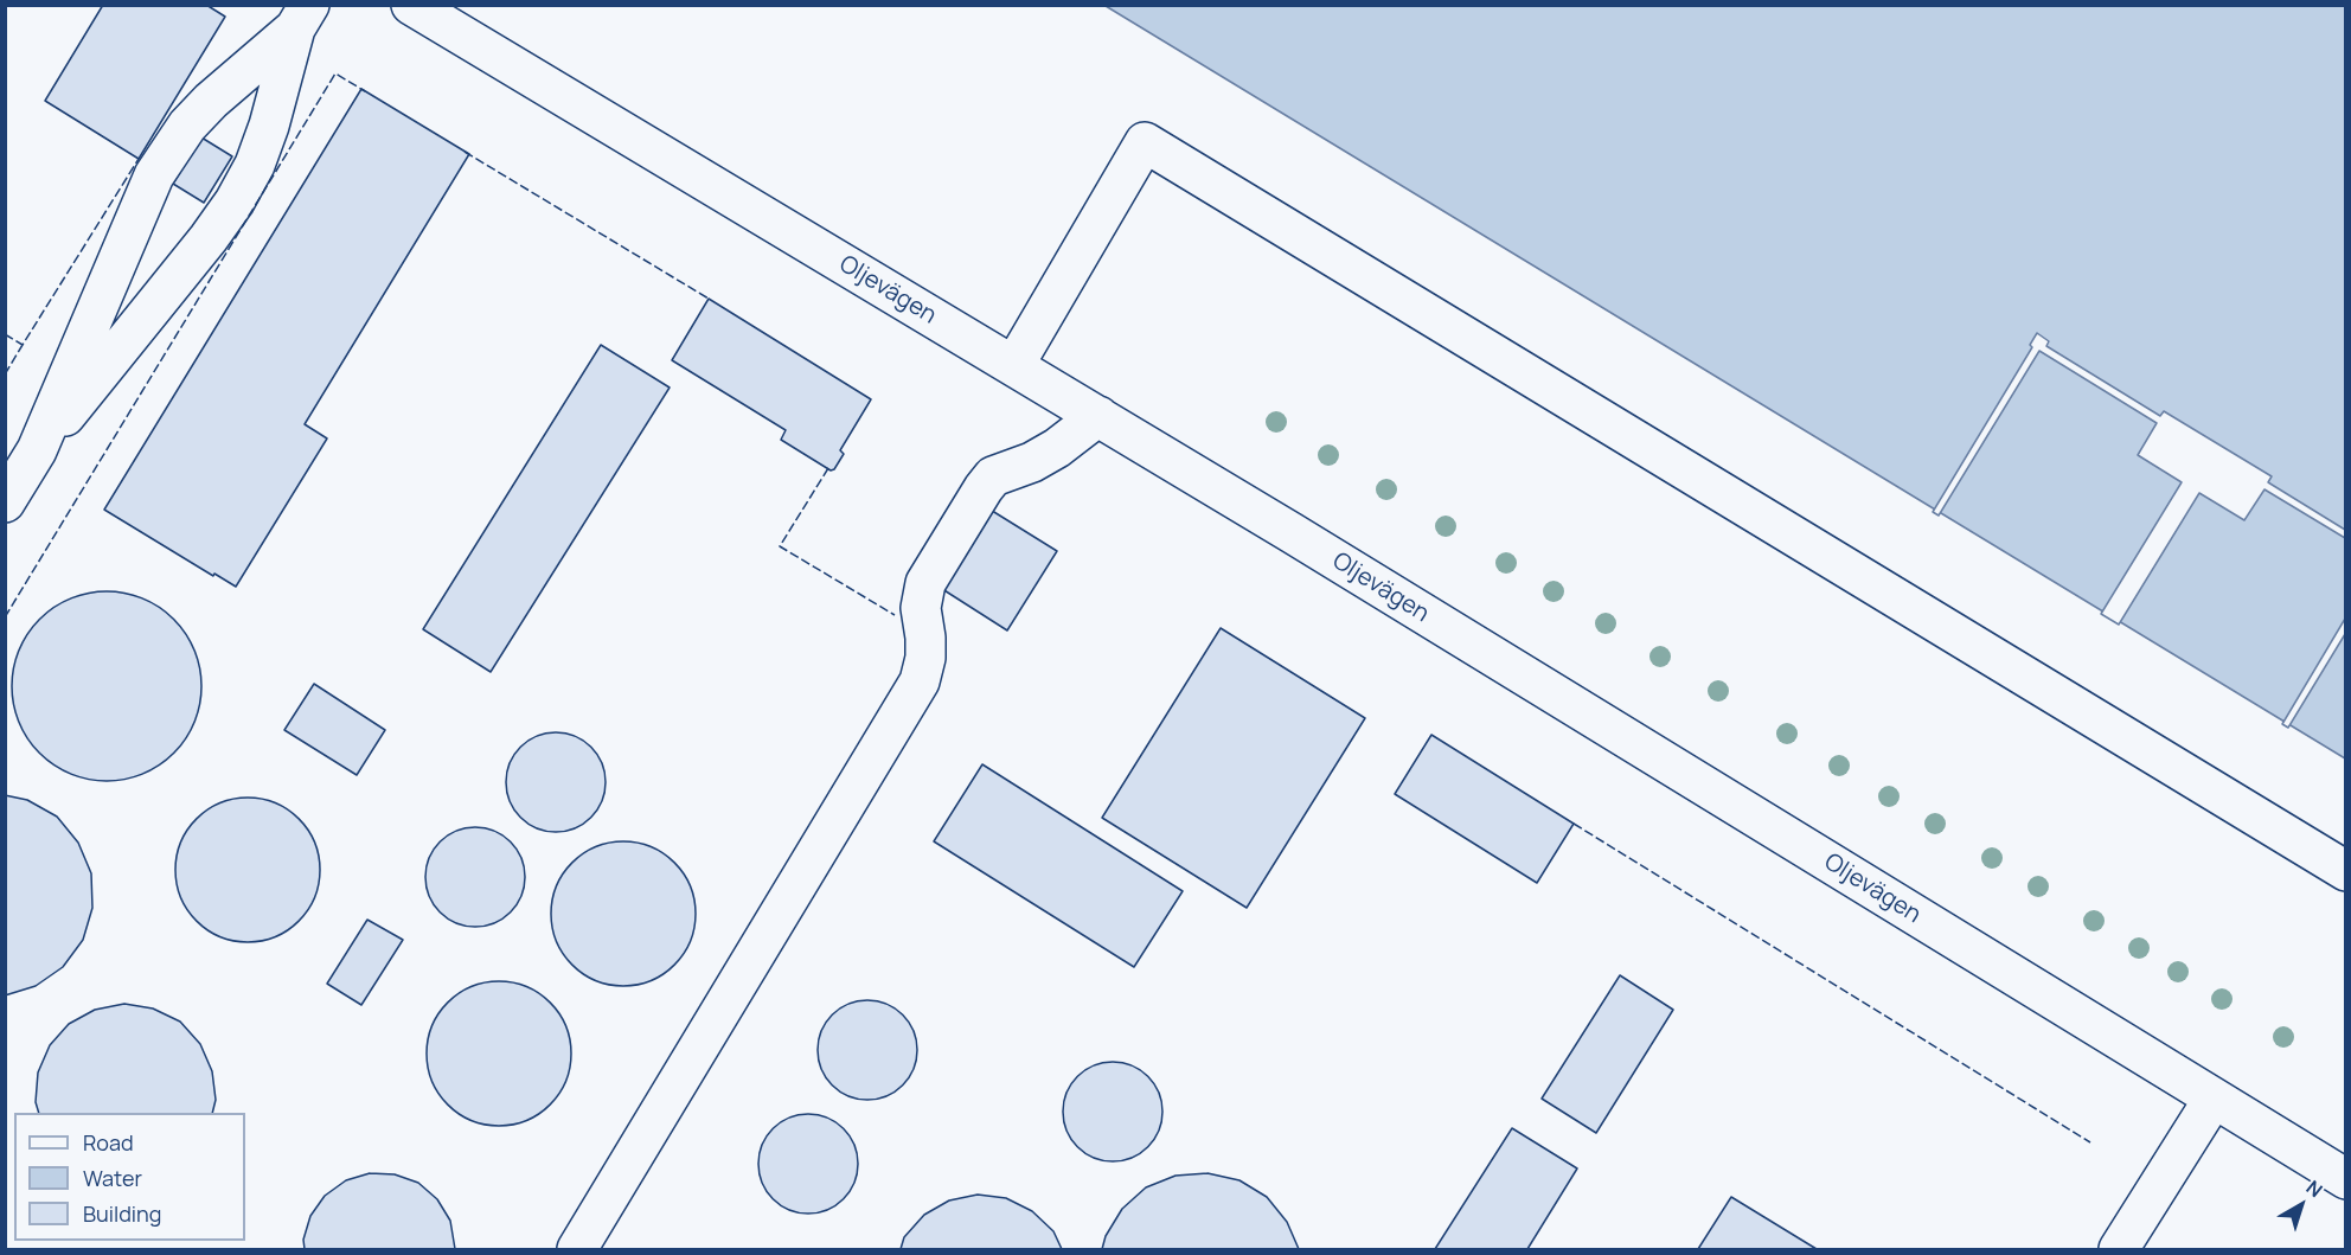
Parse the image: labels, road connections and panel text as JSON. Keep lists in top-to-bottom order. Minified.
{"streets":{"street":["Oljevägen"]},"legend":["Road","Water","Building"],"north":"top right"}
